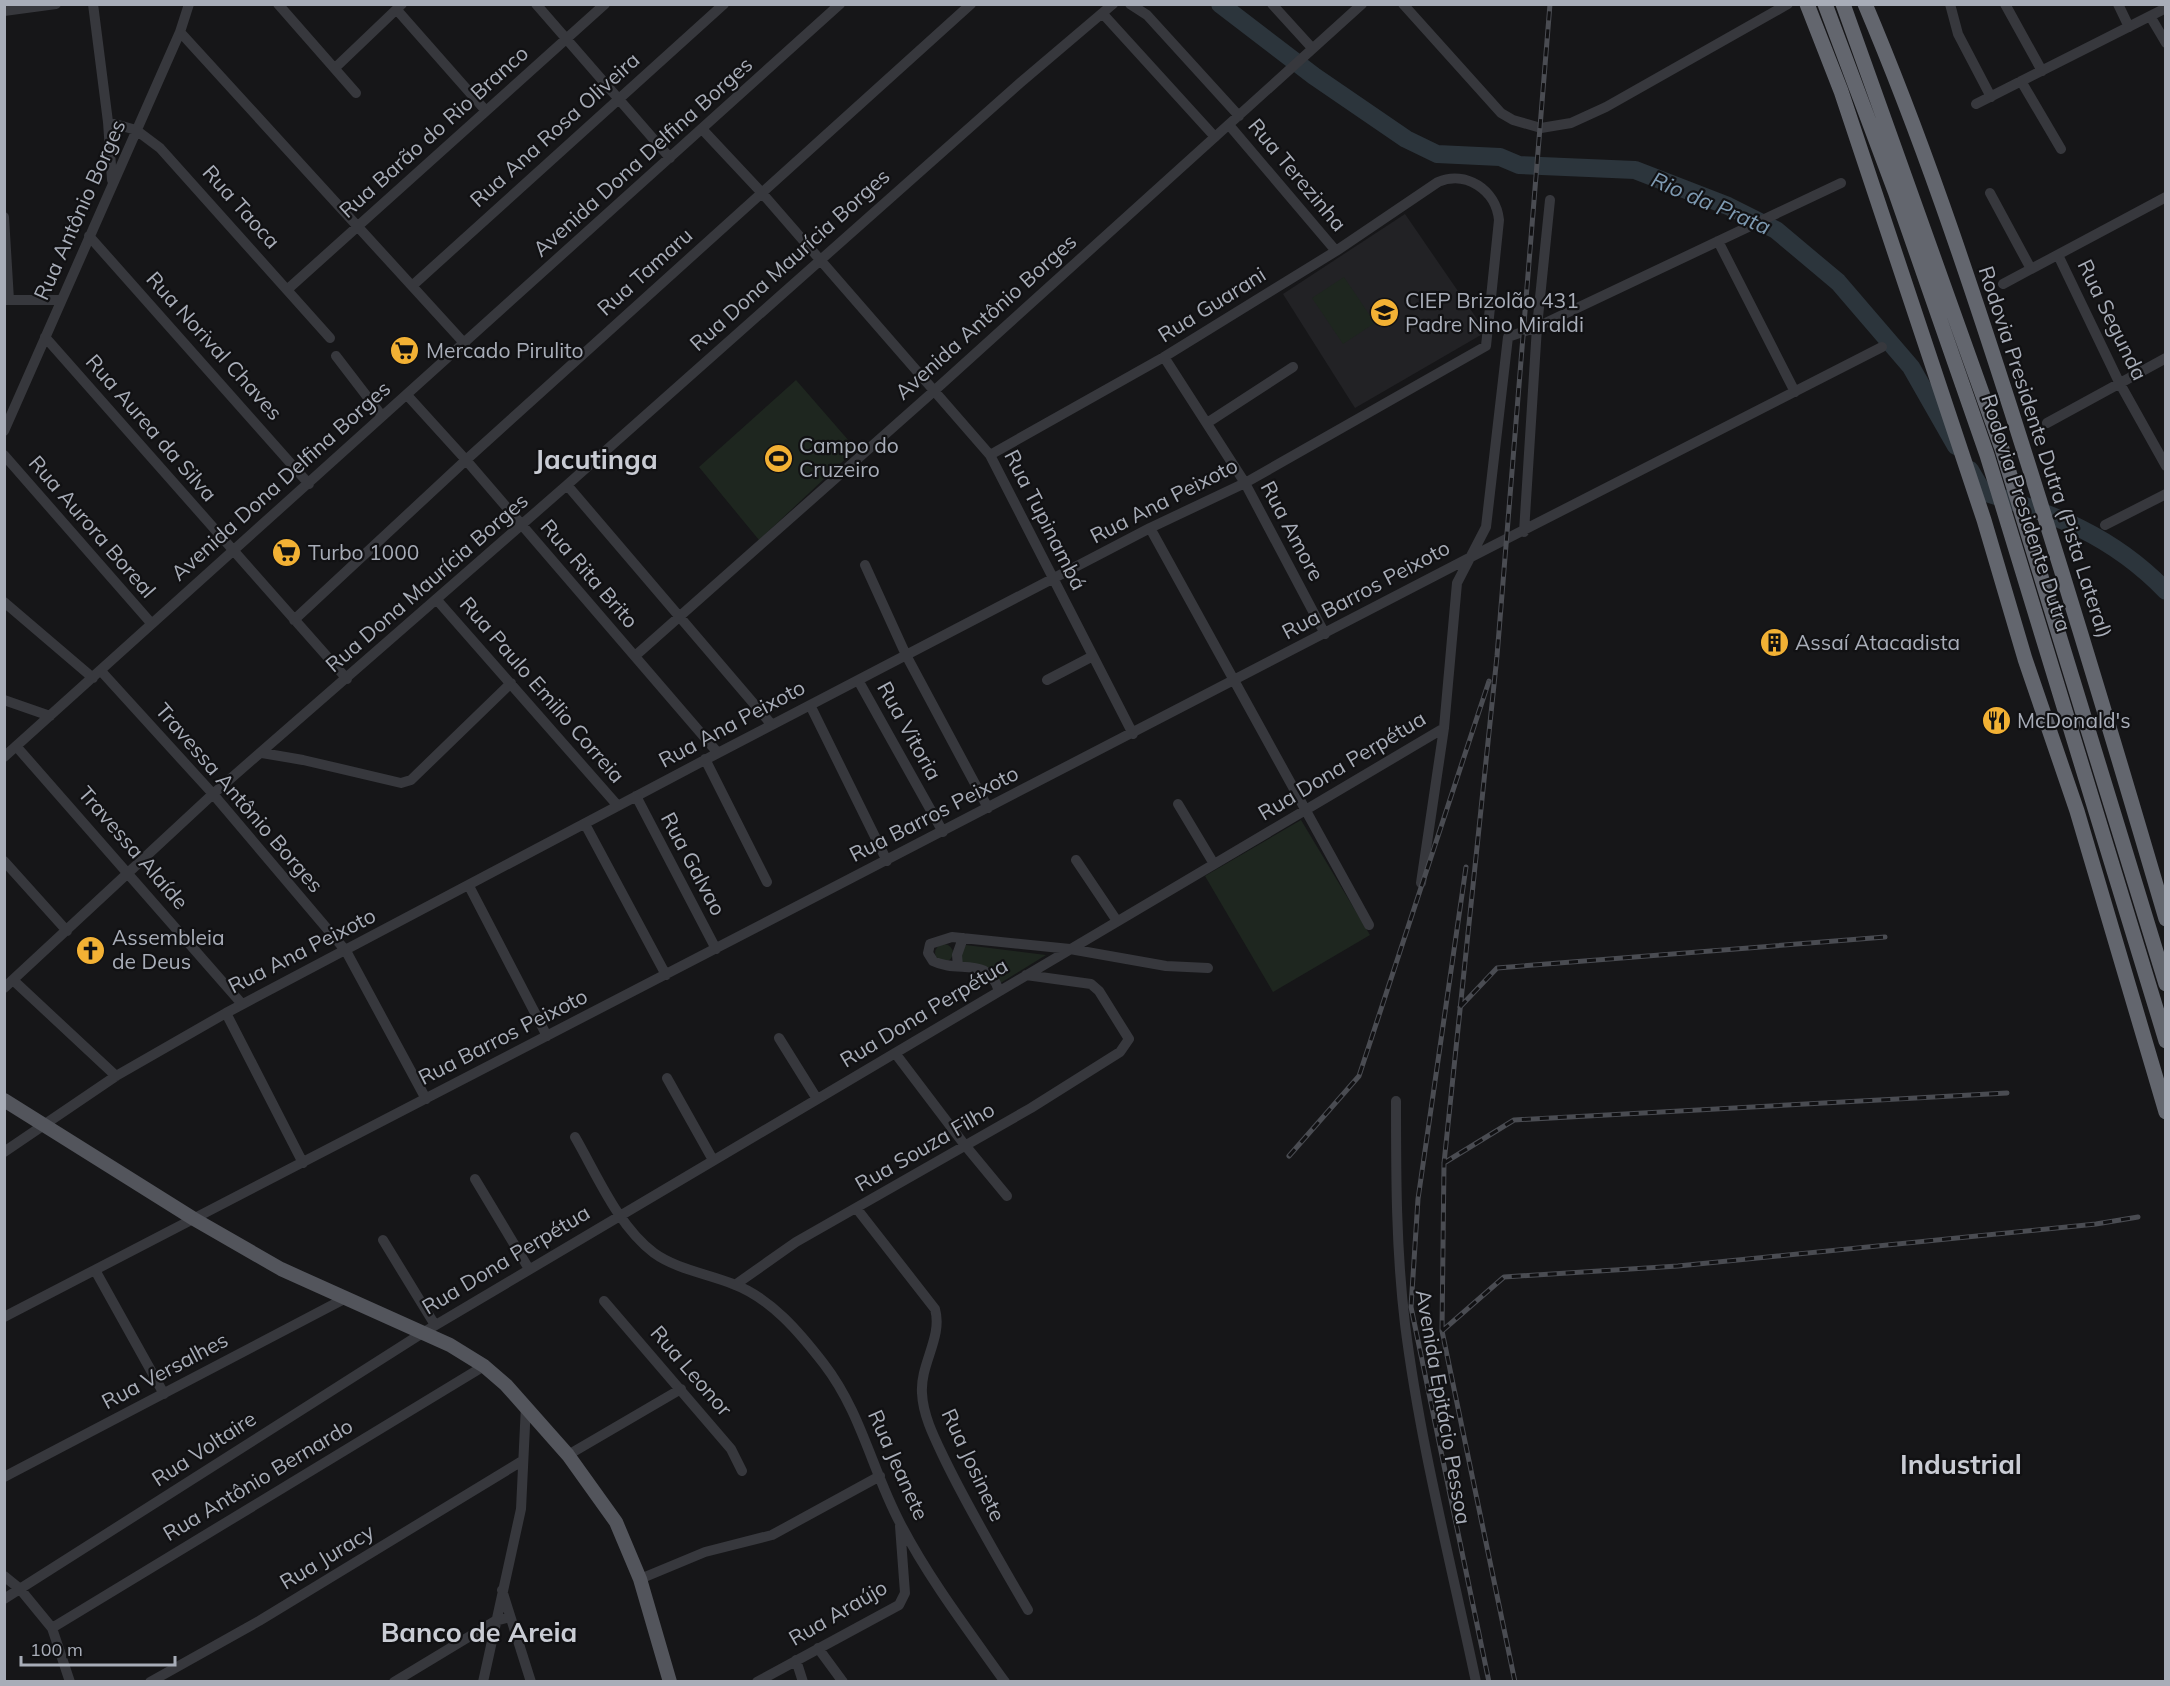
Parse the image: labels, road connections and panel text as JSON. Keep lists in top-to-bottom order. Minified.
{"streets":{"highway":["Rodovia Presidente Dutra (Pista Lateral)","Rodovia Presidente Dutra"],"street":["Rua Ana Rosa Oliveira","Rua Barão do Rio Branco","Avenida Dona Delfina Borges","Rua Terezinha","Rua Taoca","Rua Antônio Borges","Rua Dona Maurícia Borges","Rua Tamaru","Rua Guarani","Avenida Antônio Borges","Rua Segunda","Rua Norival Chaves","Rua Aurea da Silva","Rua Ana Peixoto","Rua Tupinambá","Rua Aurora Boreal","Rua Amore","Rua Rita Brito","Rua Barros Peixoto","Rua Paulo Emilio Correia","Rua Vitoria","Rua Dona Perpétua","Travessa Antônio Borges","Travessa Alaíde","Rua Galvao","Rua Souza Filho","Rua Versalhes","Rua Leonor","Avenida Epitácio Pessoa","Rua Voltaire","Rua Jeanete","Rua Josinete","Rua Antônio Bernardo","Rua Juracy","Rua Araújo"]},"crossings":[["Rua Barão do Rio Branco","Rua Taoca"],["Avenida Dona Delfina Borges","Rua Norival Chaves"],["Avenida Dona Delfina Borges","Rua Aurea da Silva"],["Avenida Dona Delfina Borges","Rua Tupinambá"],["Avenida Dona Delfina Borges","Rua Aurora Boreal"],["Avenida Dona Delfina Borges","Rua Rita Brito"],["Avenida Dona Delfina Borges","Travessa Antônio Borges"],["Avenida Dona Delfina Borges","Travessa Alaíde"],["Rua Terezinha","Rua Dona Maurícia Borges"],["Rua Terezinha","Rua Guarani"],["Rua Terezinha","Avenida Antônio Borges"],["Rua Taoca","Rua Antônio Borges"],["Rua Antônio Borges","Rua Norival Chaves"],["Rua Antônio Borges","Rua Aurea da Silva"],["Rua Dona Maurícia Borges","Rua Aurea da Silva"],["Rua Dona Maurícia Borges","Rua Tupinambá"],["Rua Dona Maurícia Borges","Rua Rita Brito"],["Rua Dona Maurícia Borges","Rua Paulo Emilio Correia"],["Rua Dona Maurícia Borges","Travessa Antônio Borges"],["Rua Dona Maurícia Borges","Travessa Alaíde"],["Rua Tamaru","Rua Aurea da Silva"],["Rua Tamaru","Rua Tupinambá"],["Rua Tamaru","Rua Rita Brito"],["Rua Guarani","Rua Ana Peixoto"],["Rua Guarani","Rua Tupinambá"],["Rua Guarani","Rua Amore"],["Avenida Antônio Borges","Rua Tupinambá"],["Avenida Antônio Borges","Rua Rita Brito"],["Rua Ana Peixoto","Rua Tupinambá"],["Rua Ana Peixoto","Rua Amore"],["Rua Ana Peixoto","Rua Rita Brito"],["Rua Ana Peixoto","Rua Paulo Emilio Correia"],["Rua Ana Peixoto","Rua Vitoria"],["Rua Ana Peixoto","Travessa Antônio Borges"],["Rua Ana Peixoto","Travessa Alaíde"],["Rua Ana Peixoto","Rua Galvao"],["Rua Tupinambá","Rua Barros Peixoto"],["Rua Amore","Rua Barros Peixoto"],["Rua Barros Peixoto","Rua Vitoria"],["Rua Barros Peixoto","Rua Dona Perpétua"],["Rua Barros Peixoto","Travessa Antônio Borges"],["Rua Barros Peixoto","Rua Galvao"],["Rua Dona Perpétua","Rua Souza Filho"],["Rua Dona Perpétua","Rua Voltaire"],["Rua Dona Perpétua","Rua Jeanete"],["Rua Souza Filho","Rua Jeanete"],["Rua Souza Filho","Rua Josinete"],["Rua Jeanete","Rua Araújo"]],"districts":["Jacutinga","Industrial","Banco de Areia"],"water":["Rio da Prata"],"places":{"school or university":["CIEP Brizolão 431 Padre Nino Miraldi"],"supermarket":["Mercado Pirulito","Turbo 1000"],"sports":["Campo do Cruzeiro"],"building":["Assaí Atacadista"],"restaurant":["McDonald's"],"church":["Assembleia de Deus"]},"scale_bar":"100 m"}
